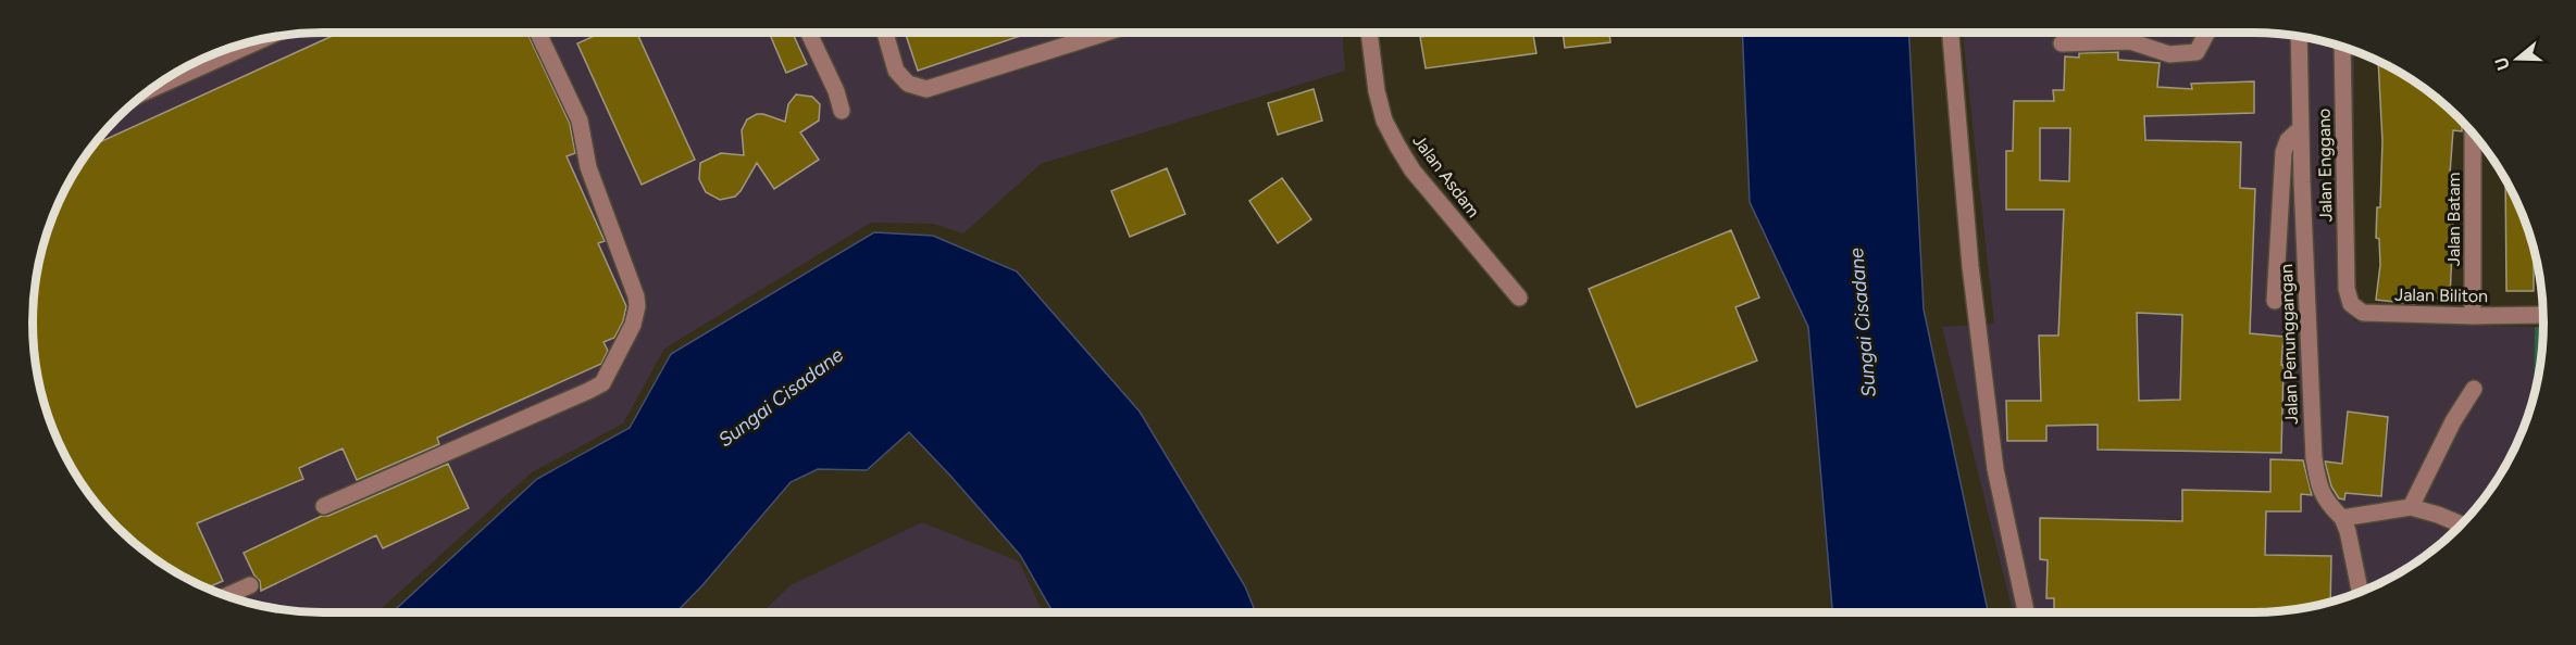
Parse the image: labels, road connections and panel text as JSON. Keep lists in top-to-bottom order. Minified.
{"streets":{"street":["Jalan Enggano","Jalan Asdam","Jalan Batam","Jalan Biliton","Jalan Penunggangan"]},"crossings":[["Jalan Enggano","Jalan Biliton"],["Jalan Batam","Jalan Biliton"]],"water":["Sungai Cisadane"],"north":"left"}
